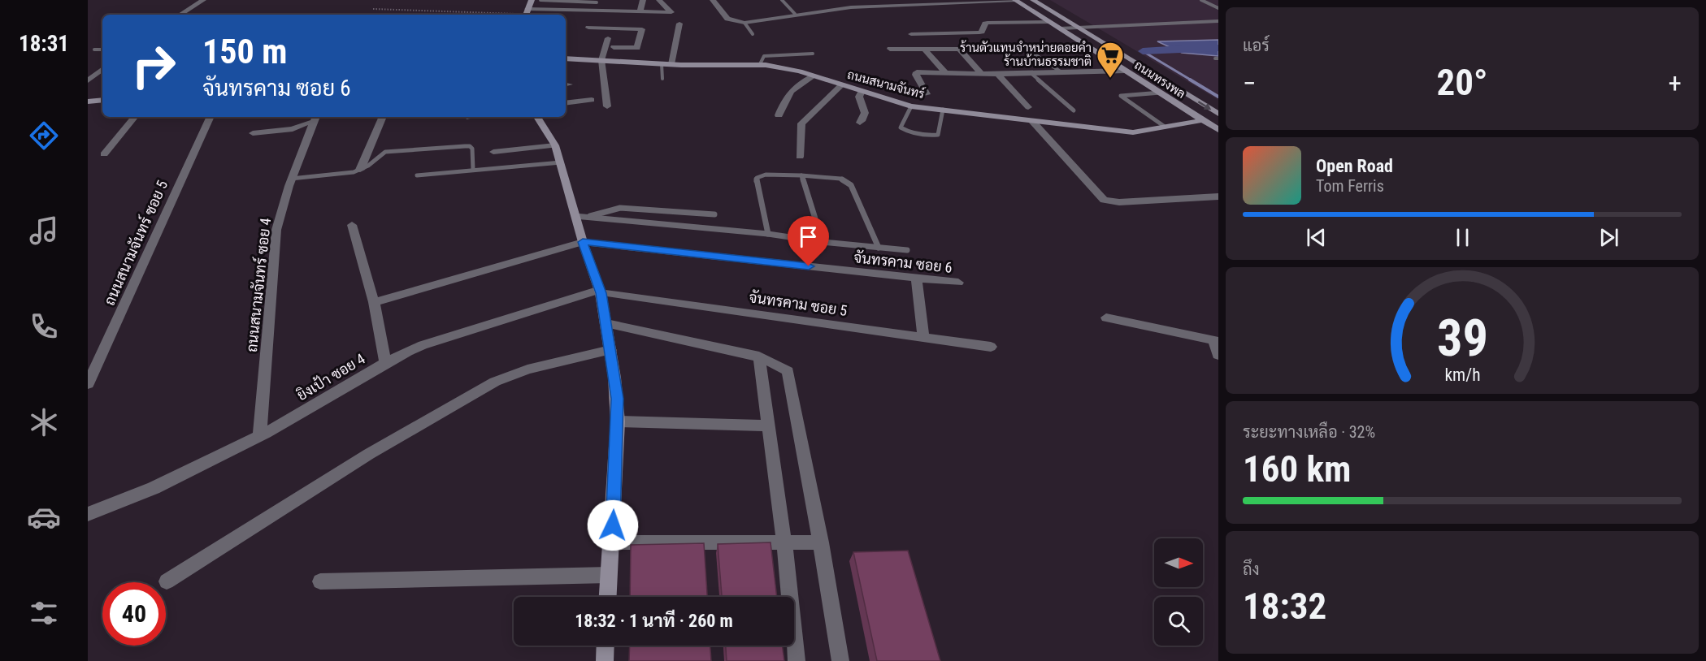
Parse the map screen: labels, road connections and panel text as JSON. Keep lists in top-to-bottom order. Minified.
{"streets":{"street":["ถนนทรงพล","ถนนสนามจันทร์","ถนนสนามจันทร์ ซอย 5","จันทรคาม ซอย 6","ถนนสนามจันทร์ ซอย 4","จันทรคาม ซอย 5","ยิงเป้า ซอย 4"]},"crossings":[["ถนนทรงพล","ถนนสนามจันทร์"],["ถนนสนามจันทร์ ซอย 4","ยิงเป้า ซอย 4"],["จันทรคาม ซอย 5","ยิงเป้า ซอย 4"]],"places":{"supermarket":["ร้านตัวแทนจำหน่ายดอยคำ ร้านบ้านธรรมชาติ"]},"north":"right","page":{"tabs":"18:31","tile":["แอร์",["ระยะทางเหลือ · 32%","160 km"],["ถึง","18:32"]],"turn":["150 m","จันทรคาม ซอย 6"],"heat":["−","20°","+"],"song":["Open Road","Tom Ferris"],"limit":"40","trip":"18:32 · 1 นาที · 260 m","gauge":["39","km/h"]}}
